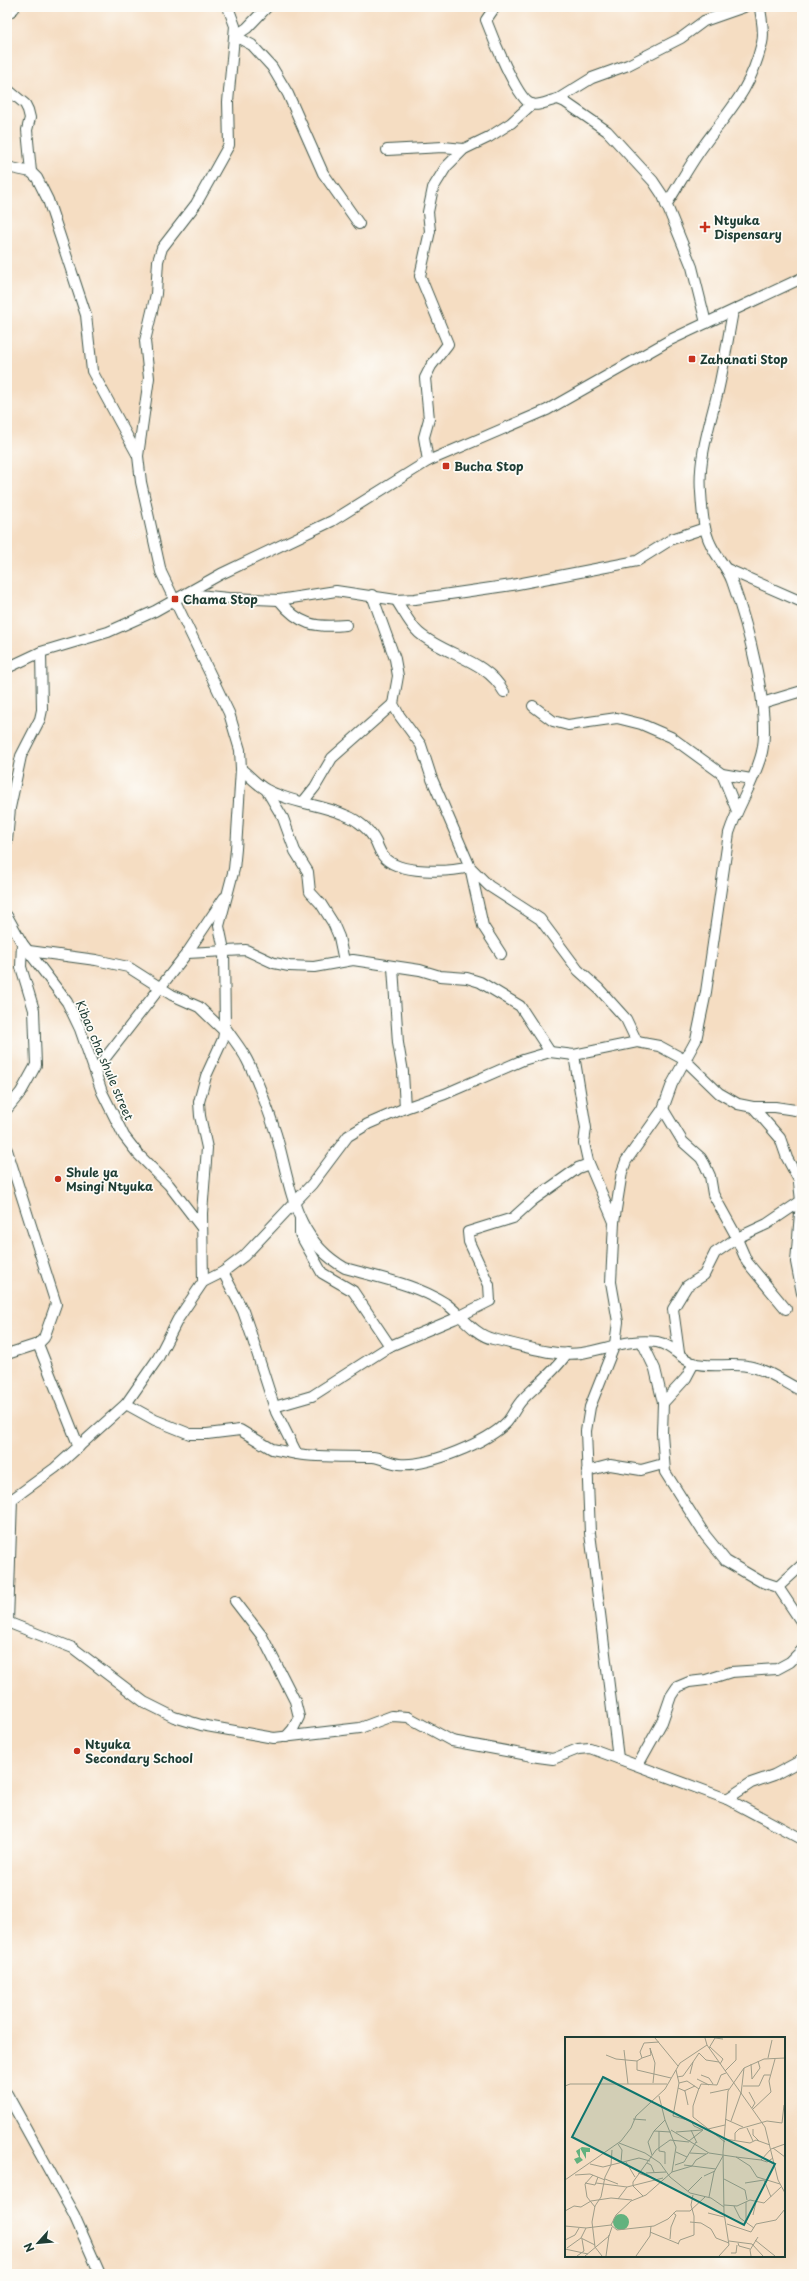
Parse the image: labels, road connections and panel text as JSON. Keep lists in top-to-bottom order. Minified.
{"streets":{"street":["Kibao cha shule street"]},"places":{"health":["Ntyuka Dispensary"],"transit":["Zahanati Stop","Bucha Stop","Chama Stop"],"other":["Shule ya Msingi Ntyuka","Ntyuka Secondary School"]},"north":"bottom left"}
